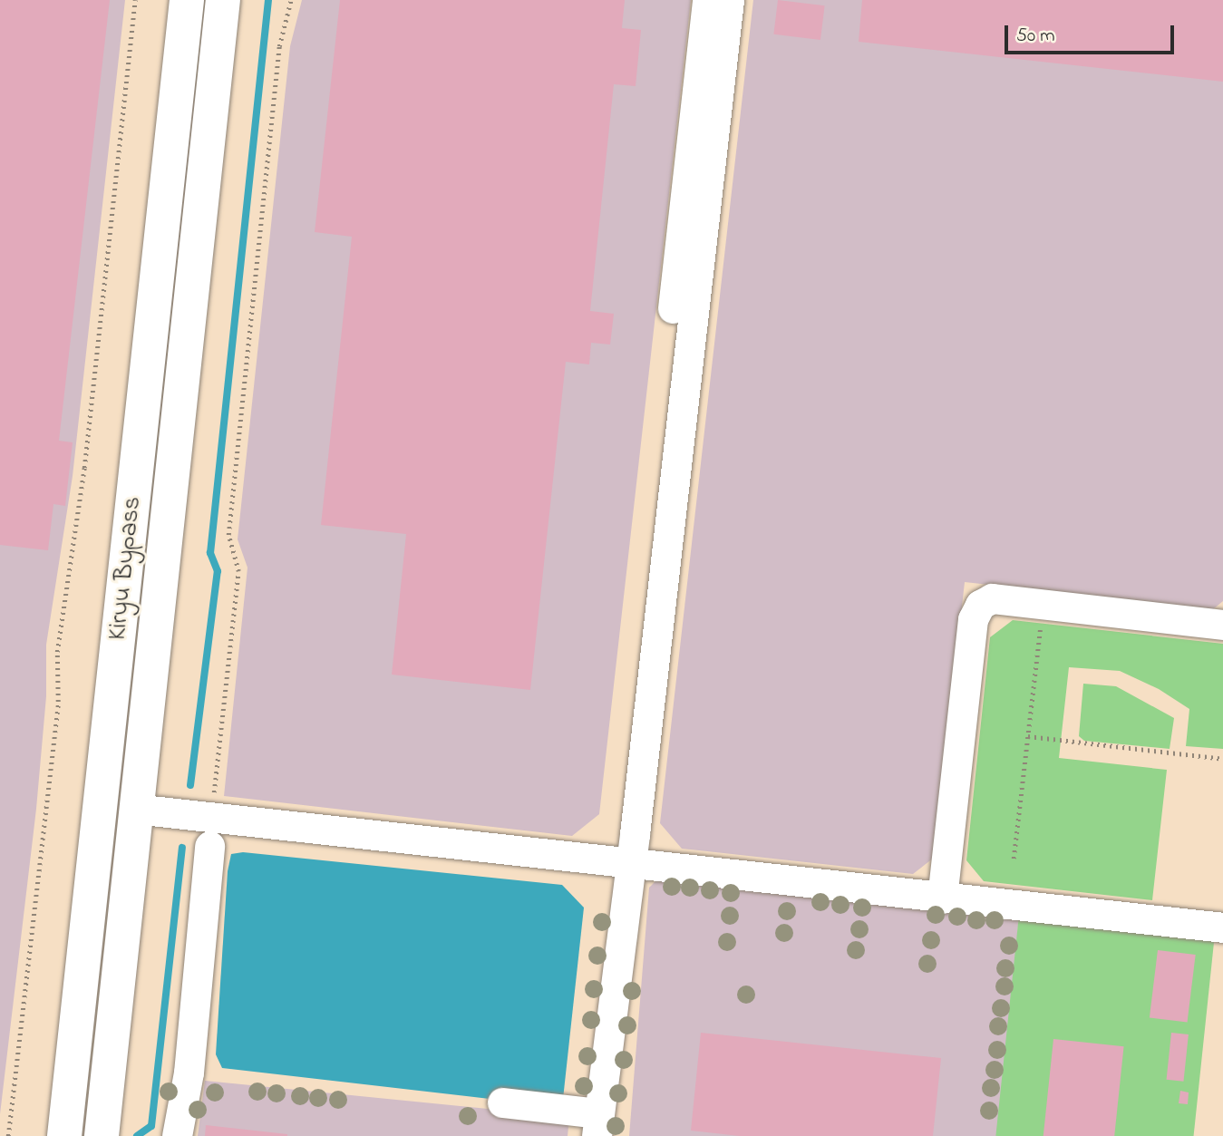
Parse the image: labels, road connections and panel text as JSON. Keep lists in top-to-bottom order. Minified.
{"streets":{"highway":["Kiryu Bypass"]},"scale_bar":"50 m"}
